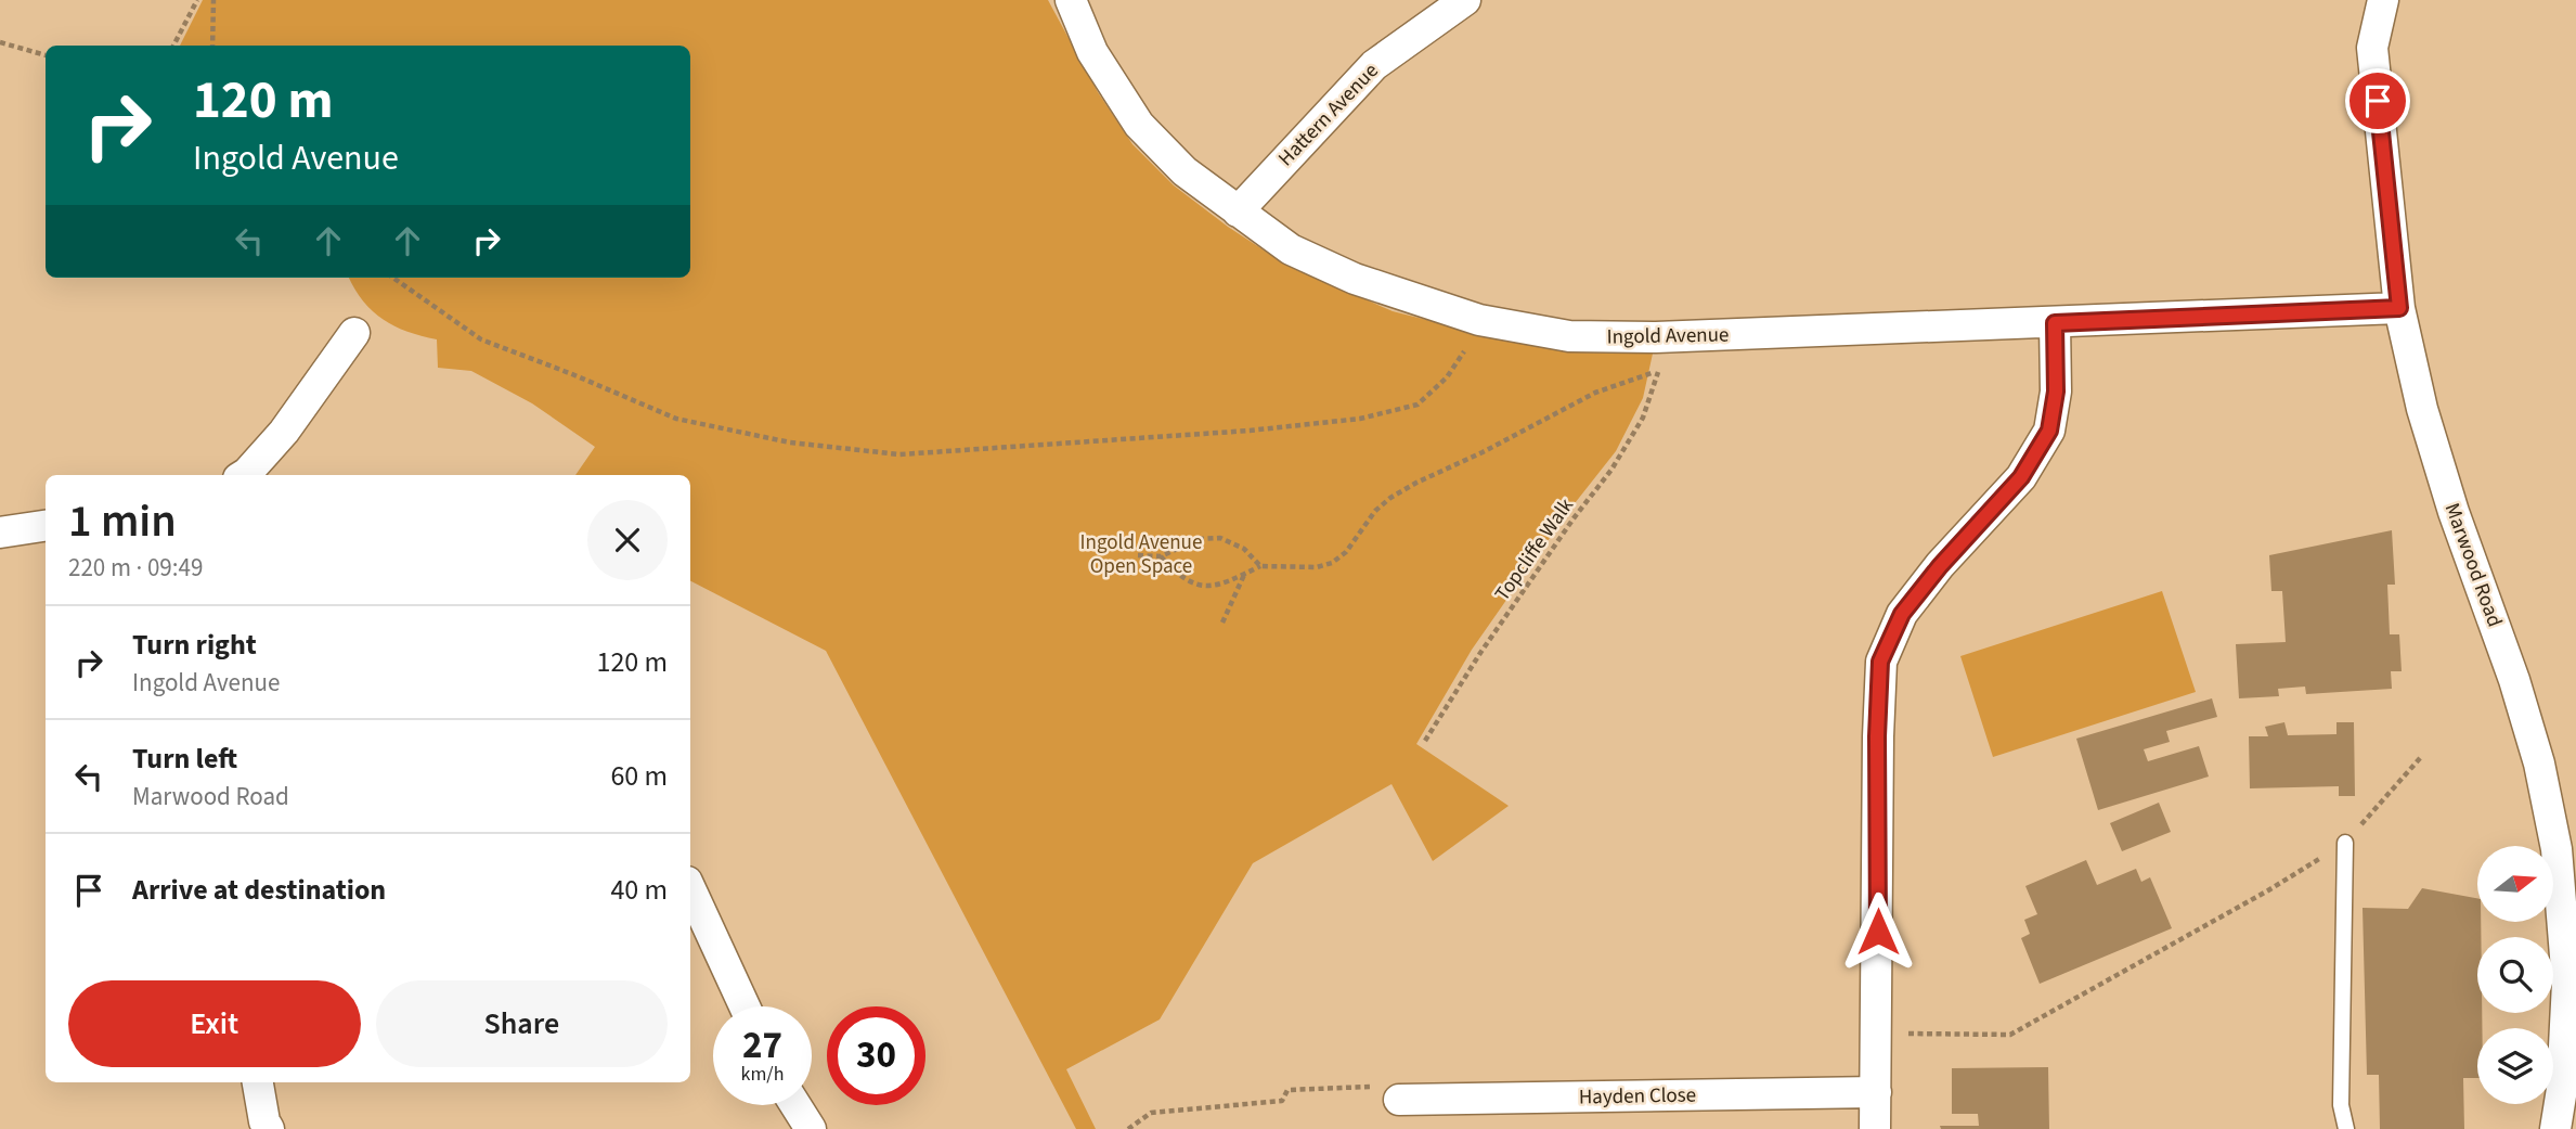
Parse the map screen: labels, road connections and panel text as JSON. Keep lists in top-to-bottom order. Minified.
{"streets":{"street":["Hattern Avenue","Ingold Avenue","Marwood Road","Hayden Close"],"path":["Topcliffe Walk"]},"crossings":[["Hattern Avenue","Ingold Avenue"],["Ingold Avenue","Topcliffe Walk"],["Ingold Avenue","Marwood Road"]],"parks":["Ingold Avenue Open Space"],"north":"right","page":{"turn":["120 m","Ingold Avenue"],"heading":["1 min","220 m · 09:49"],"list":[{"name":"Turn right","note":"Ingold Avenue","value":"120 m"},{"name":"Turn left","note":"Marwood Road","value":"60 m"},{"name":"Arrive at destination","value":"40 m"}],"buttons":["Exit","Share"],"speed":"27 km/h","limit":"30"}}
